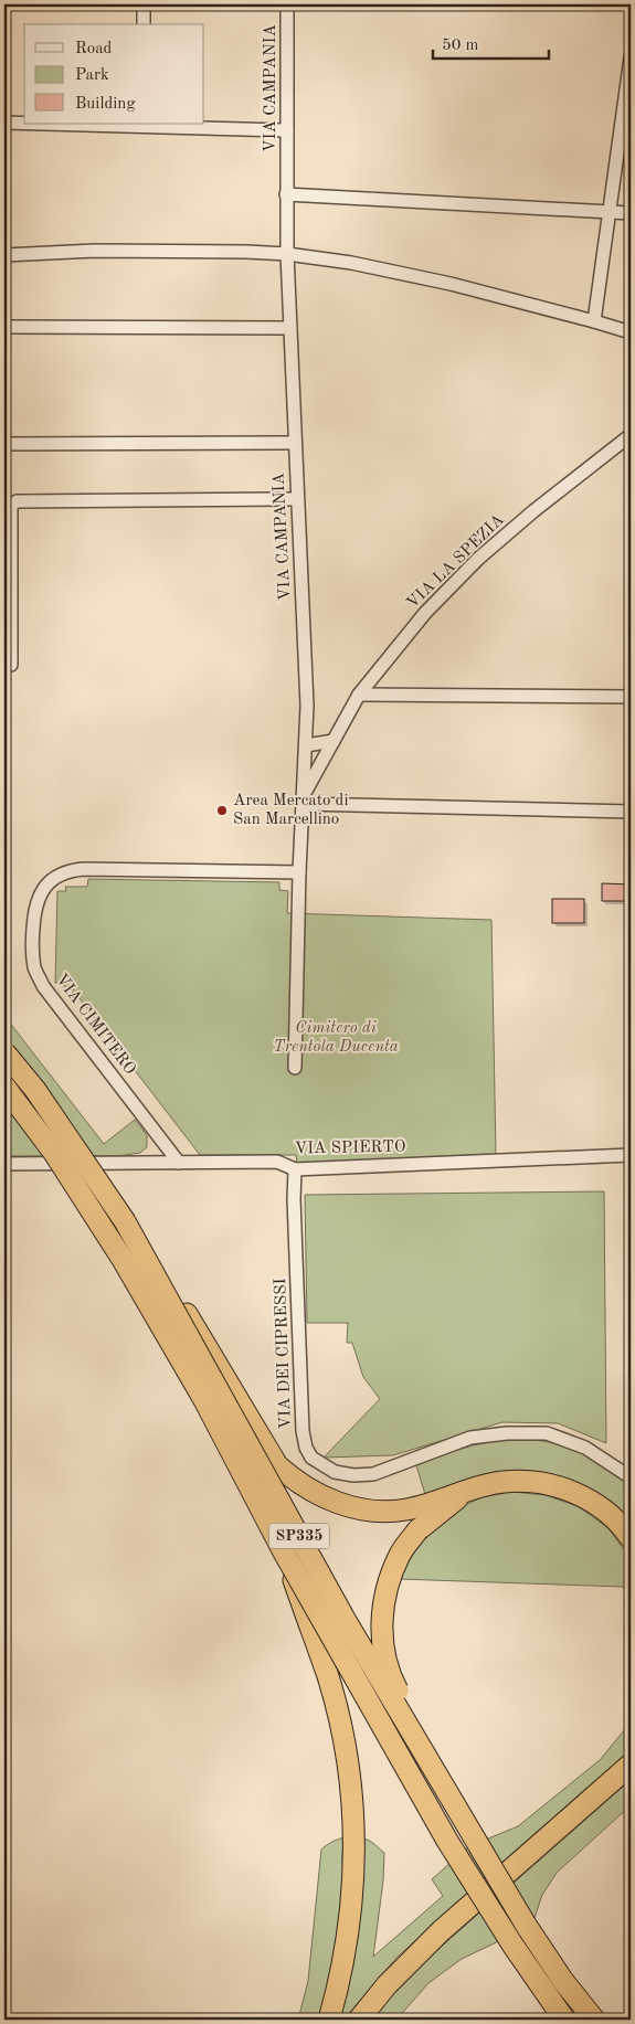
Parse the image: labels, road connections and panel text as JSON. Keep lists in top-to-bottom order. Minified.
{"streets":{"highway":["SP335"],"street":["VIA CAMPANIA","VIA LA SPEZIA","VIA CIMITERO","VIA SPIERTO","VIA DEI CIPRESSI"]},"crossings":[["VIA CAMPANIA","VIA LA SPEZIA"],["VIA CAMPANIA","VIA CIMITERO"],["VIA CIMITERO","VIA SPIERTO"],["VIA SPIERTO","VIA DEI CIPRESSI"]],"parks":["Cimitero di Trentola Ducenta"],"places":["Area Mercato di San Marcellino"],"legend":["Road","Park","Building"],"scale_bar":"50 m"}
